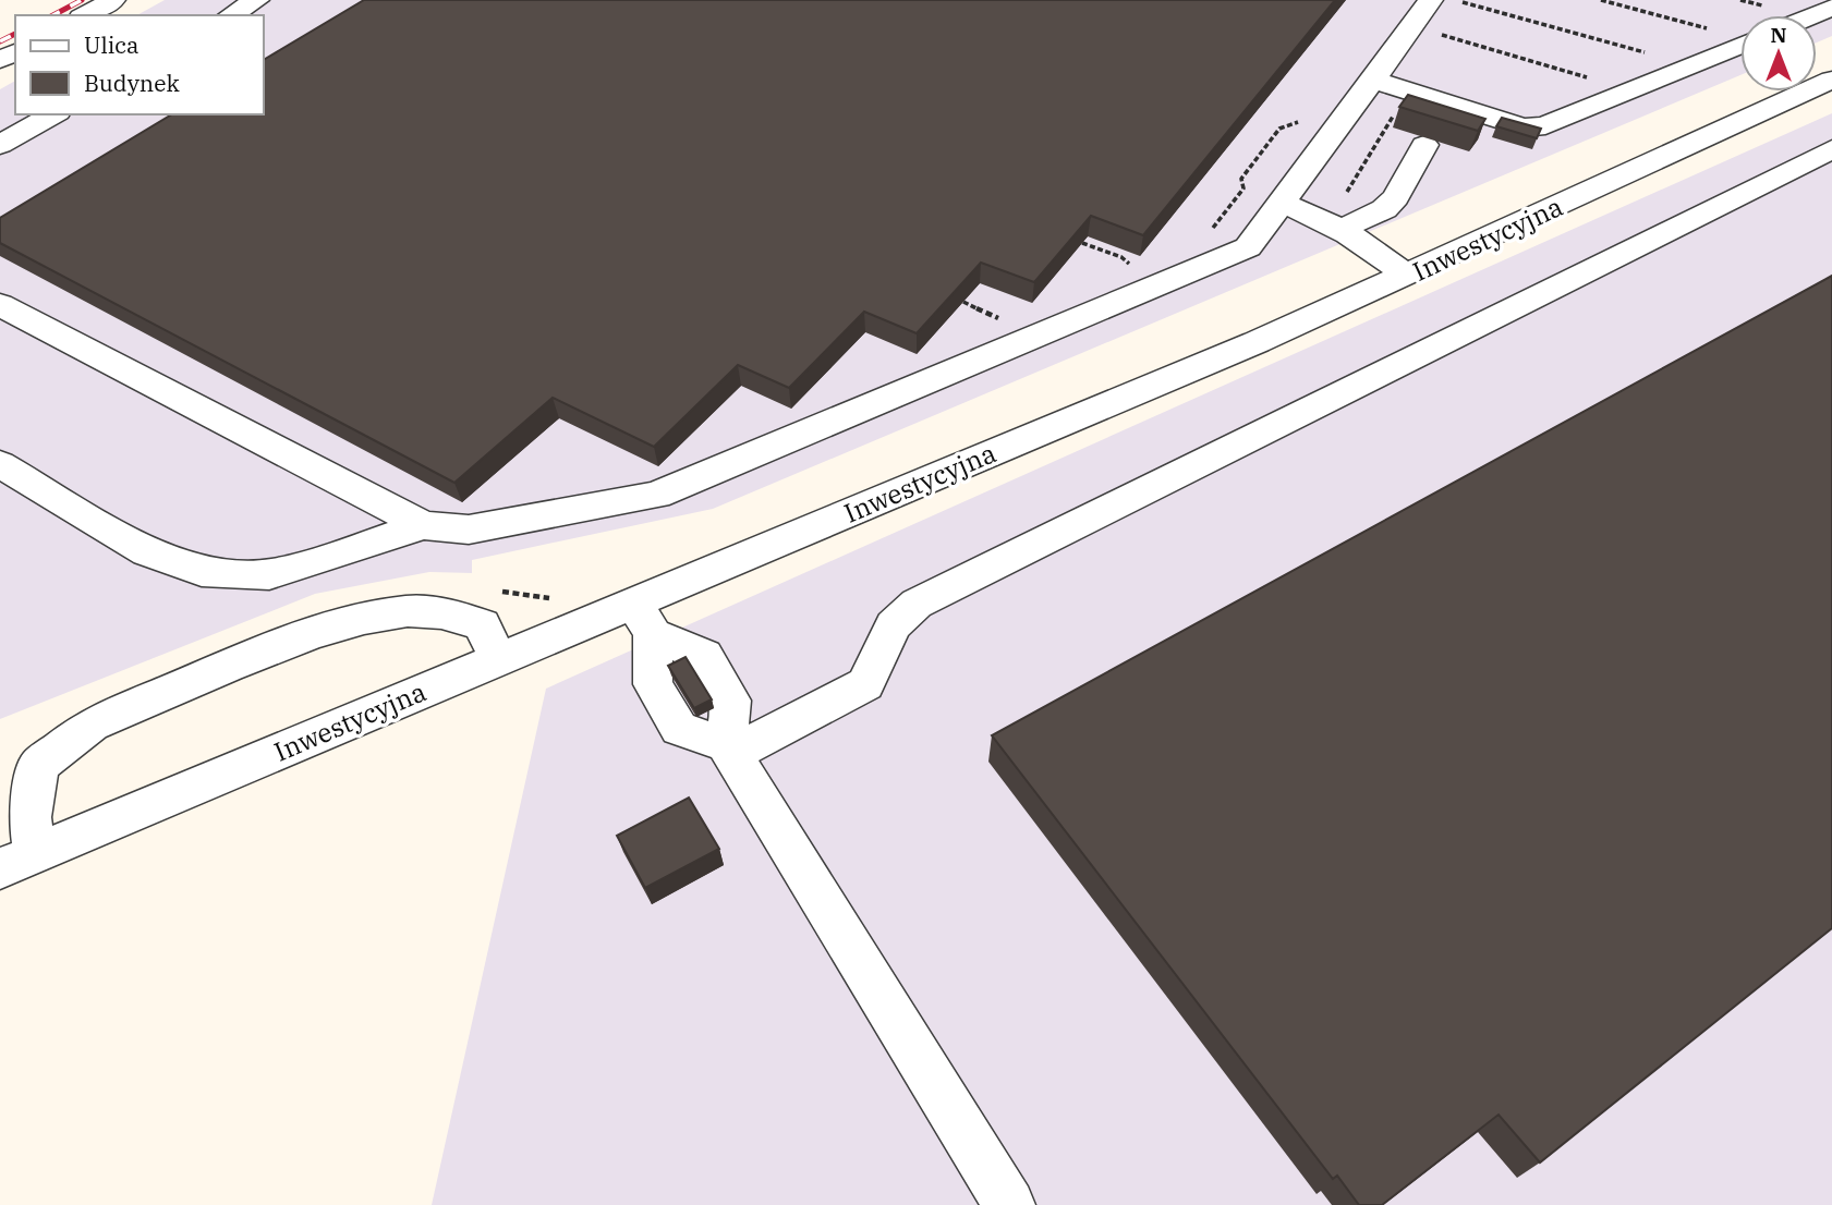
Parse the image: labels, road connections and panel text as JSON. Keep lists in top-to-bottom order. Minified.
{"streets":{"street":["Inwestycyjna"]},"legend":["Ulica","Budynek"],"north":"top"}
